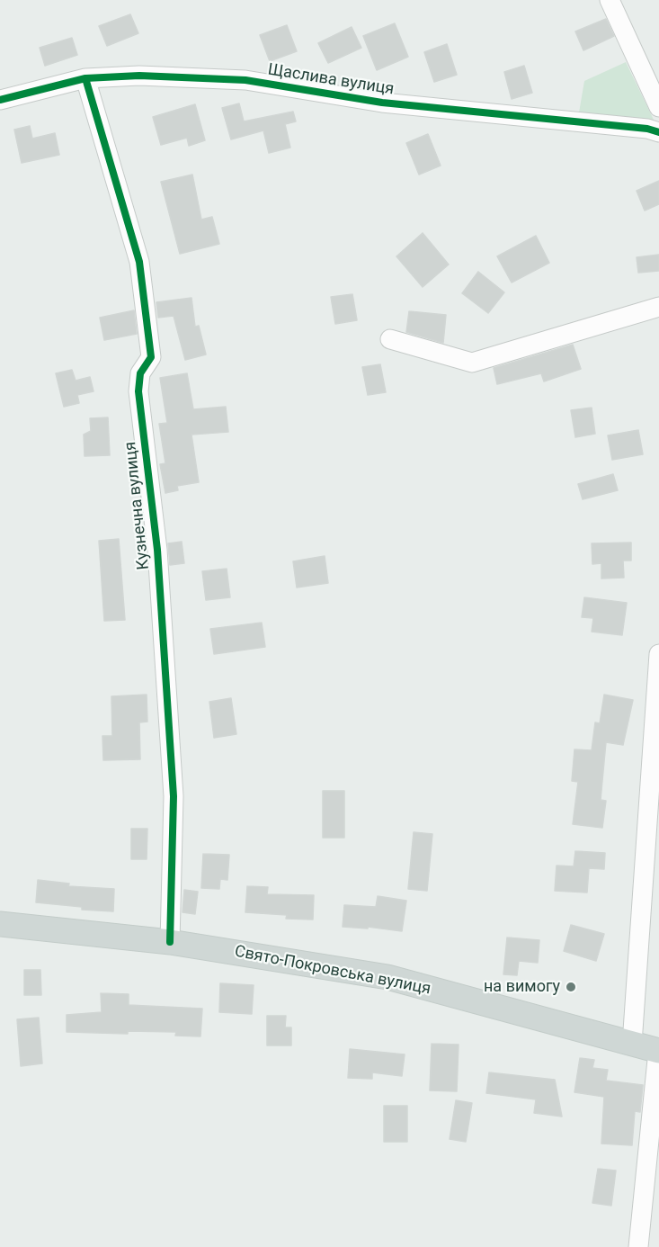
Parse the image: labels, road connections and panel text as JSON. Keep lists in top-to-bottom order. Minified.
{"streets":{"main road":["Свято-Покровська вулиця"],"street":["Щаслива вулиця","Кузнечна вулиця"]},"crossings":[["Щаслива вулиця","Кузнечна вулиця"],["Кузнечна вулиця","Свято-Покровська вулиця"]],"places":["на вимогу"]}
